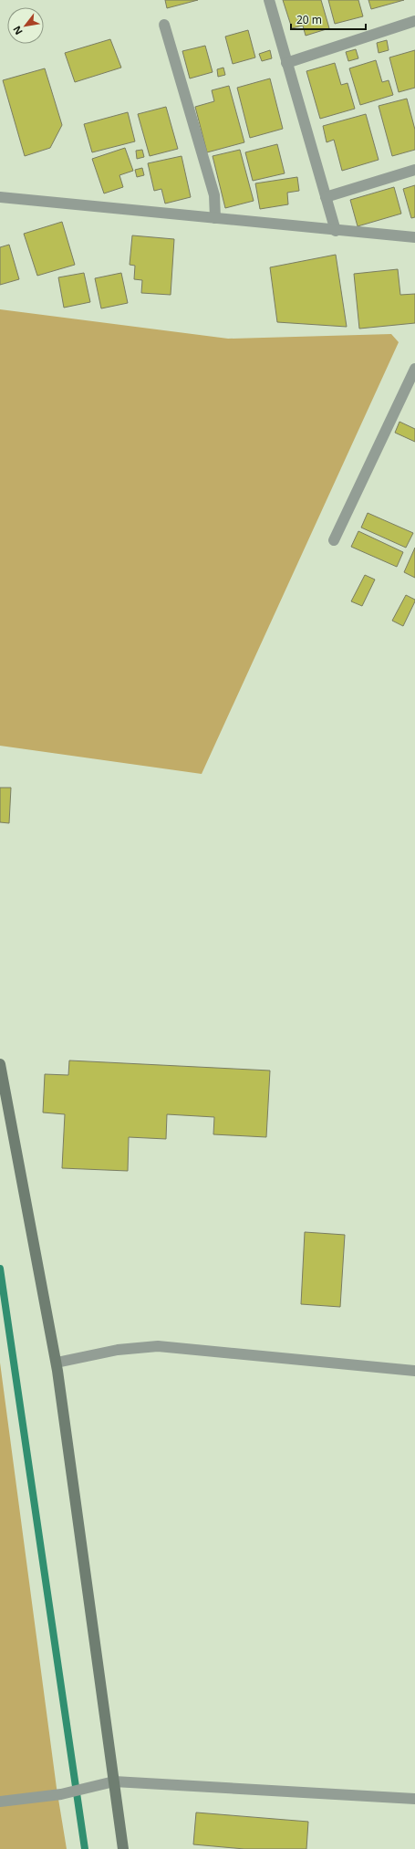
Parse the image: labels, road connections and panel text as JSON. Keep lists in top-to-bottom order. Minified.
{"scale_bar":"20 m","north":"bottom left"}
